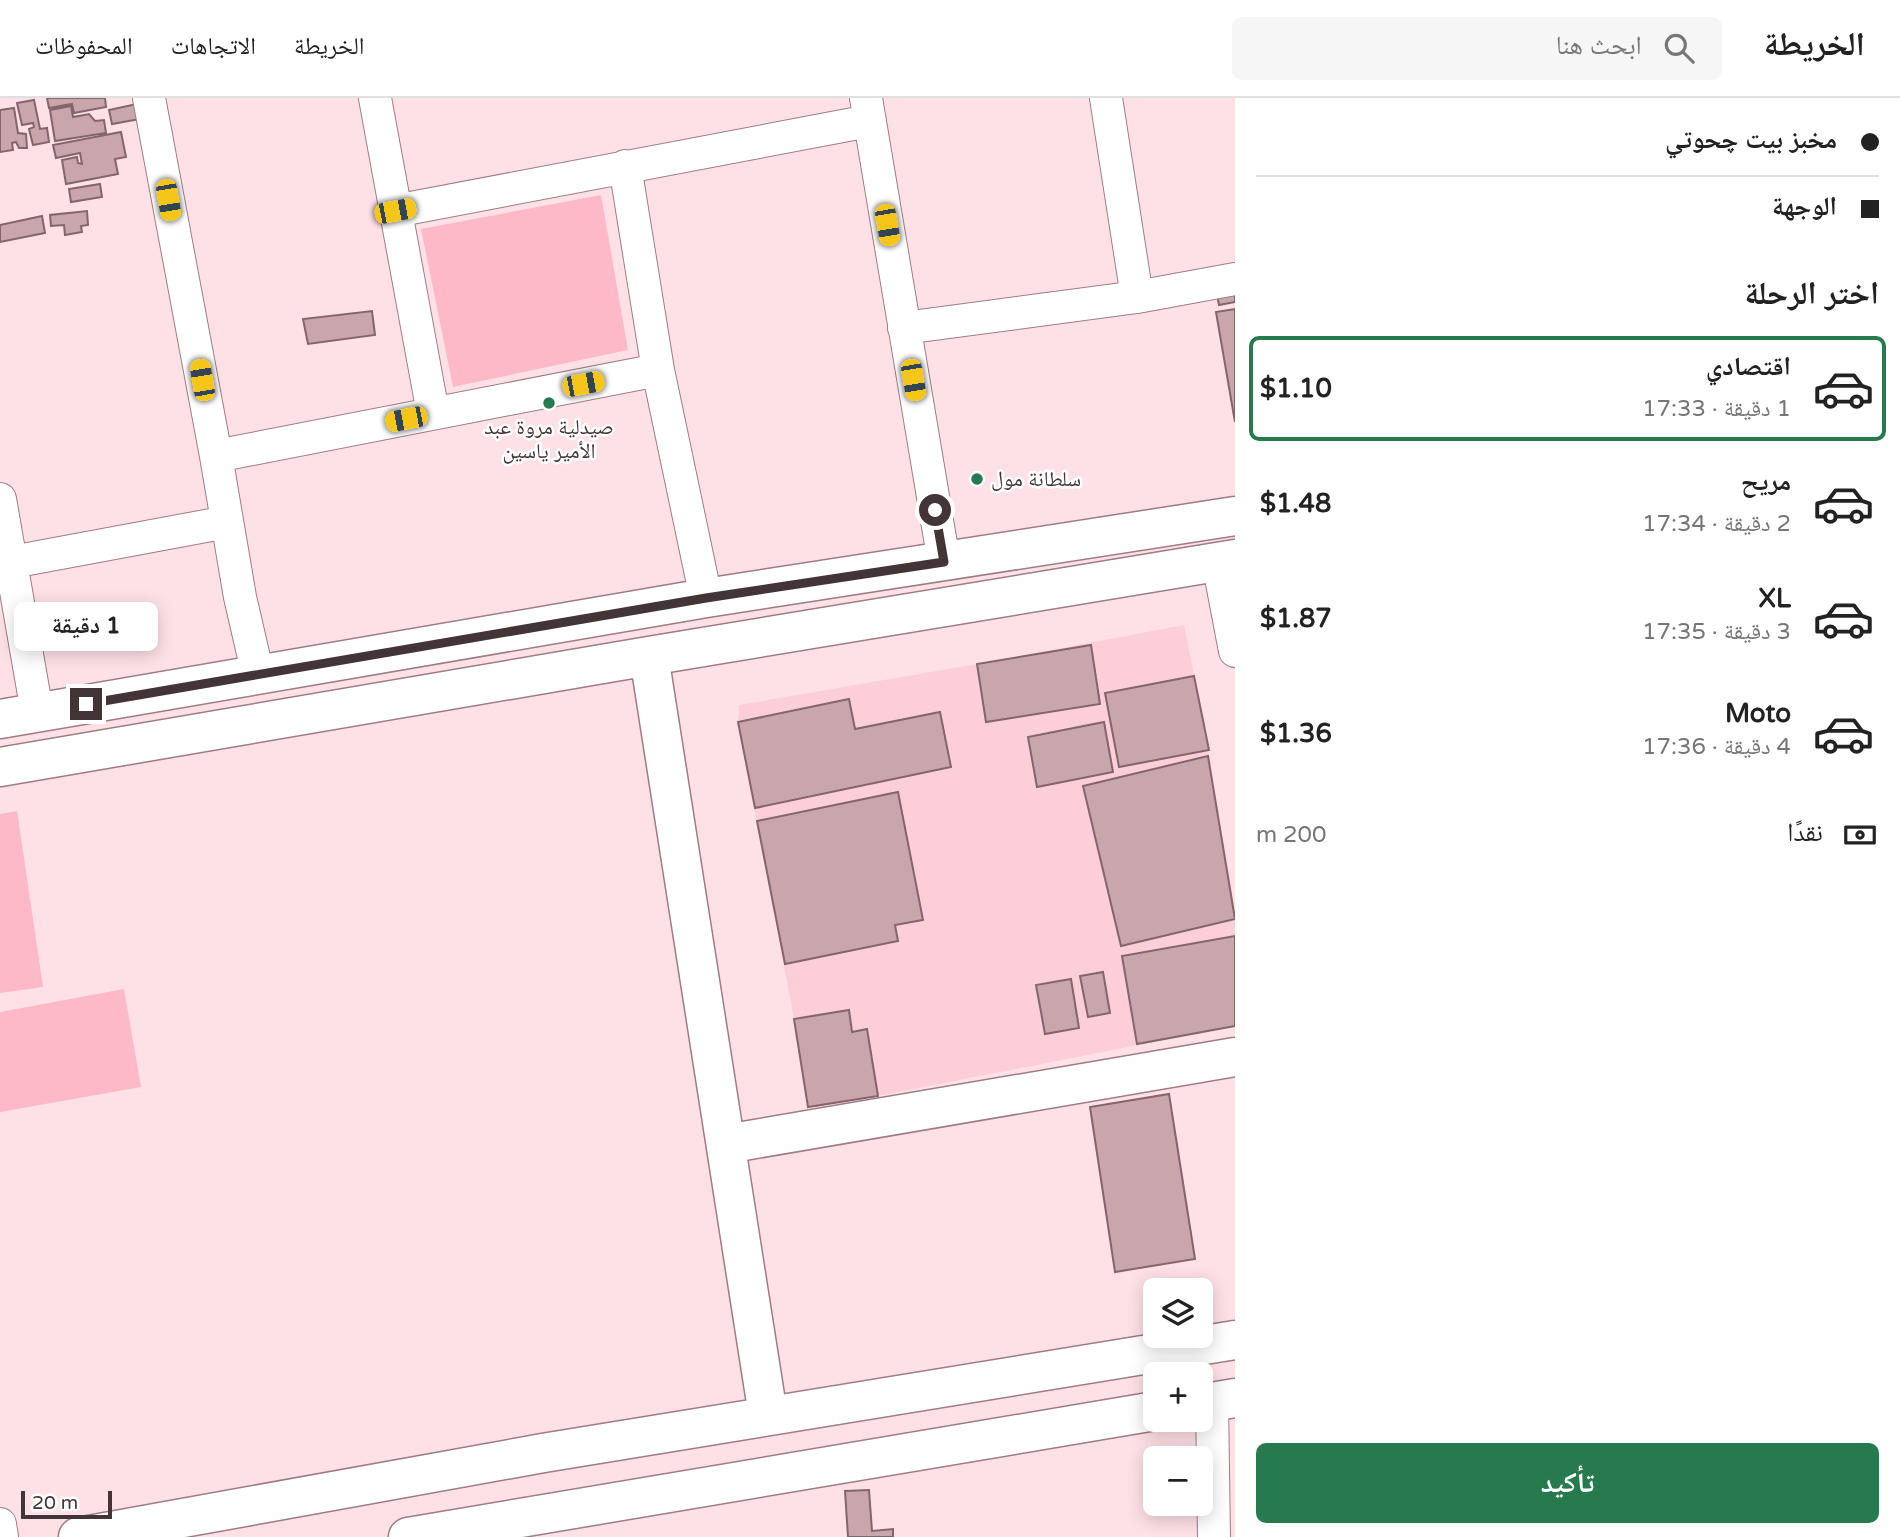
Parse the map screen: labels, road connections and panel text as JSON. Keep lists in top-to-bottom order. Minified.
{"places":["صيدلية مروة عبد الأمير ياسين","سلطانة مول"],"scale_bar":"20 m","page":{"header":"الخريطة","search":"ابحث هنا","nav":["الخريطة","الاتجاهات","المحفوظات"],"banner":["مخبز بيت چحوتي","الوجهة"],"heading":"اختر الرحلة","list":[{"name":"اقتصادي","note":"1 دقيقة · 17:33","value":"$1.10"},{"name":"مريح","note":"2 دقيقة · 17:34","value":"$1.48"},{"name":"XL","note":"3 دقيقة · 17:35","value":"$1.87"},{"name":"Moto","note":"4 دقيقة · 17:36","value":"$1.36"}],"bubble":"1 دقيقة","pay":["نقدًا","200 m"],"map_buttons":["+","−"],"buttons":"تأكيد","scale":"20 m"}}
